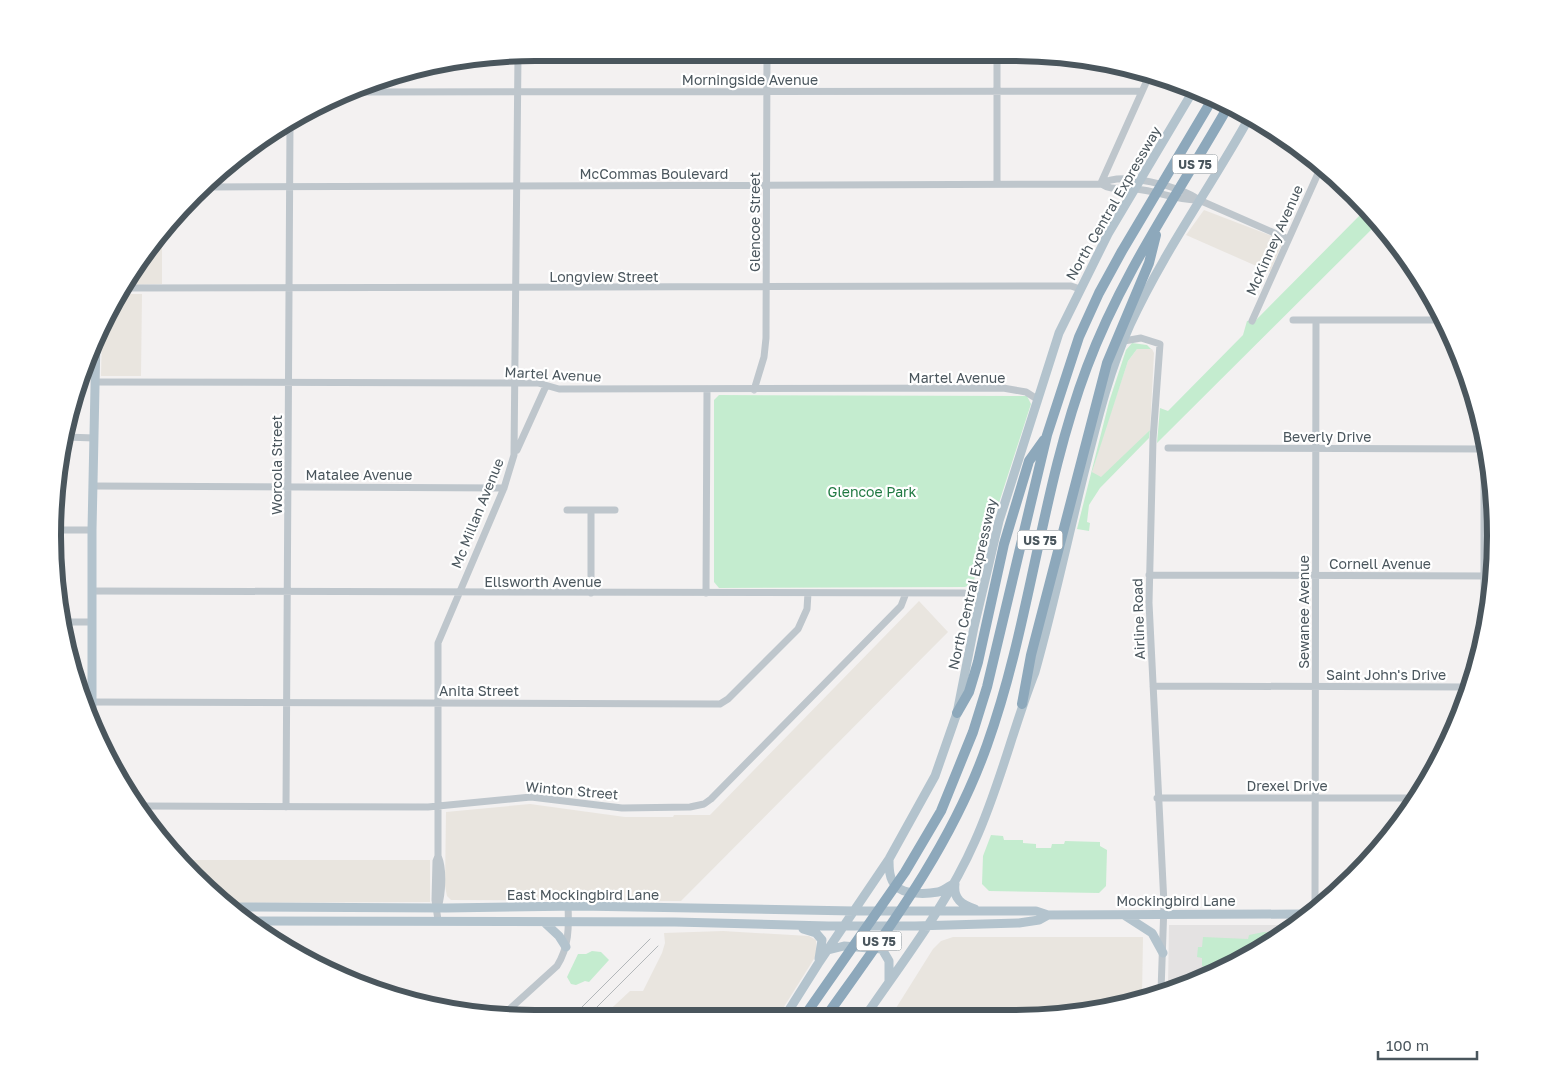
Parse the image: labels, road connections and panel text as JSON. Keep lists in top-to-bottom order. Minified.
{"streets":{"highway":["US 75"],"main road":["North Central Expressway","East Mockingbird Lane","Mockingbird Lane"],"street":["Morningside Avenue","McCommas Boulevard","Glencoe Street","McKinney Avenue","Longview Street","Martel Avenue","Beverly Drive","Worcola Street","Matalee Avenue","Mc Millan Avenue","Cornell Avenue","Ellsworth Avenue","Sewanee Avenue","Airline Road","Saint John's Drive","Anita Street","Drexel Drive","Winton Street"]},"crossings":[["Morningside Avenue","Glencoe Street"],["Morningside Avenue","Mc Millan Avenue"],["McCommas Boulevard","North Central Expressway"],["McCommas Boulevard","Glencoe Street"],["McCommas Boulevard","McKinney Avenue"],["McCommas Boulevard","Worcola Street"],["McCommas Boulevard","Mc Millan Avenue"],["North Central Expressway","Longview Street"],["North Central Expressway","Martel Avenue"],["North Central Expressway","East Mockingbird Lane"],["Glencoe Street","Longview Street"],["Glencoe Street","Martel Avenue"],["Longview Street","Worcola Street"],["Longview Street","Mc Millan Avenue"],["Martel Avenue","Worcola Street"],["Martel Avenue","Mc Millan Avenue"],["Beverly Drive","Sewanee Avenue"],["Worcola Street","Matalee Avenue"],["Worcola Street","Ellsworth Avenue"],["Worcola Street","Anita Street"],["Worcola Street","Winton Street"],["Matalee Avenue","Mc Millan Avenue"],["Mc Millan Avenue","Ellsworth Avenue"],["Mc Millan Avenue","Anita Street"],["Mc Millan Avenue","Winton Street"],["Mc Millan Avenue","East Mockingbird Lane"],["Cornell Avenue","Sewanee Avenue"],["Cornell Avenue","Airline Road"],["Ellsworth Avenue","Anita Street"],["Ellsworth Avenue","Winton Street"],["Sewanee Avenue","Saint John's Drive"],["Sewanee Avenue","Drexel Drive"],["Airline Road","Saint John's Drive"],["Airline Road","Drexel Drive"],["Airline Road","Mockingbird Lane"],["East Mockingbird Lane","Mockingbird Lane"]],"parks":["Glencoe Park"],"scale_bar":"100 m"}
